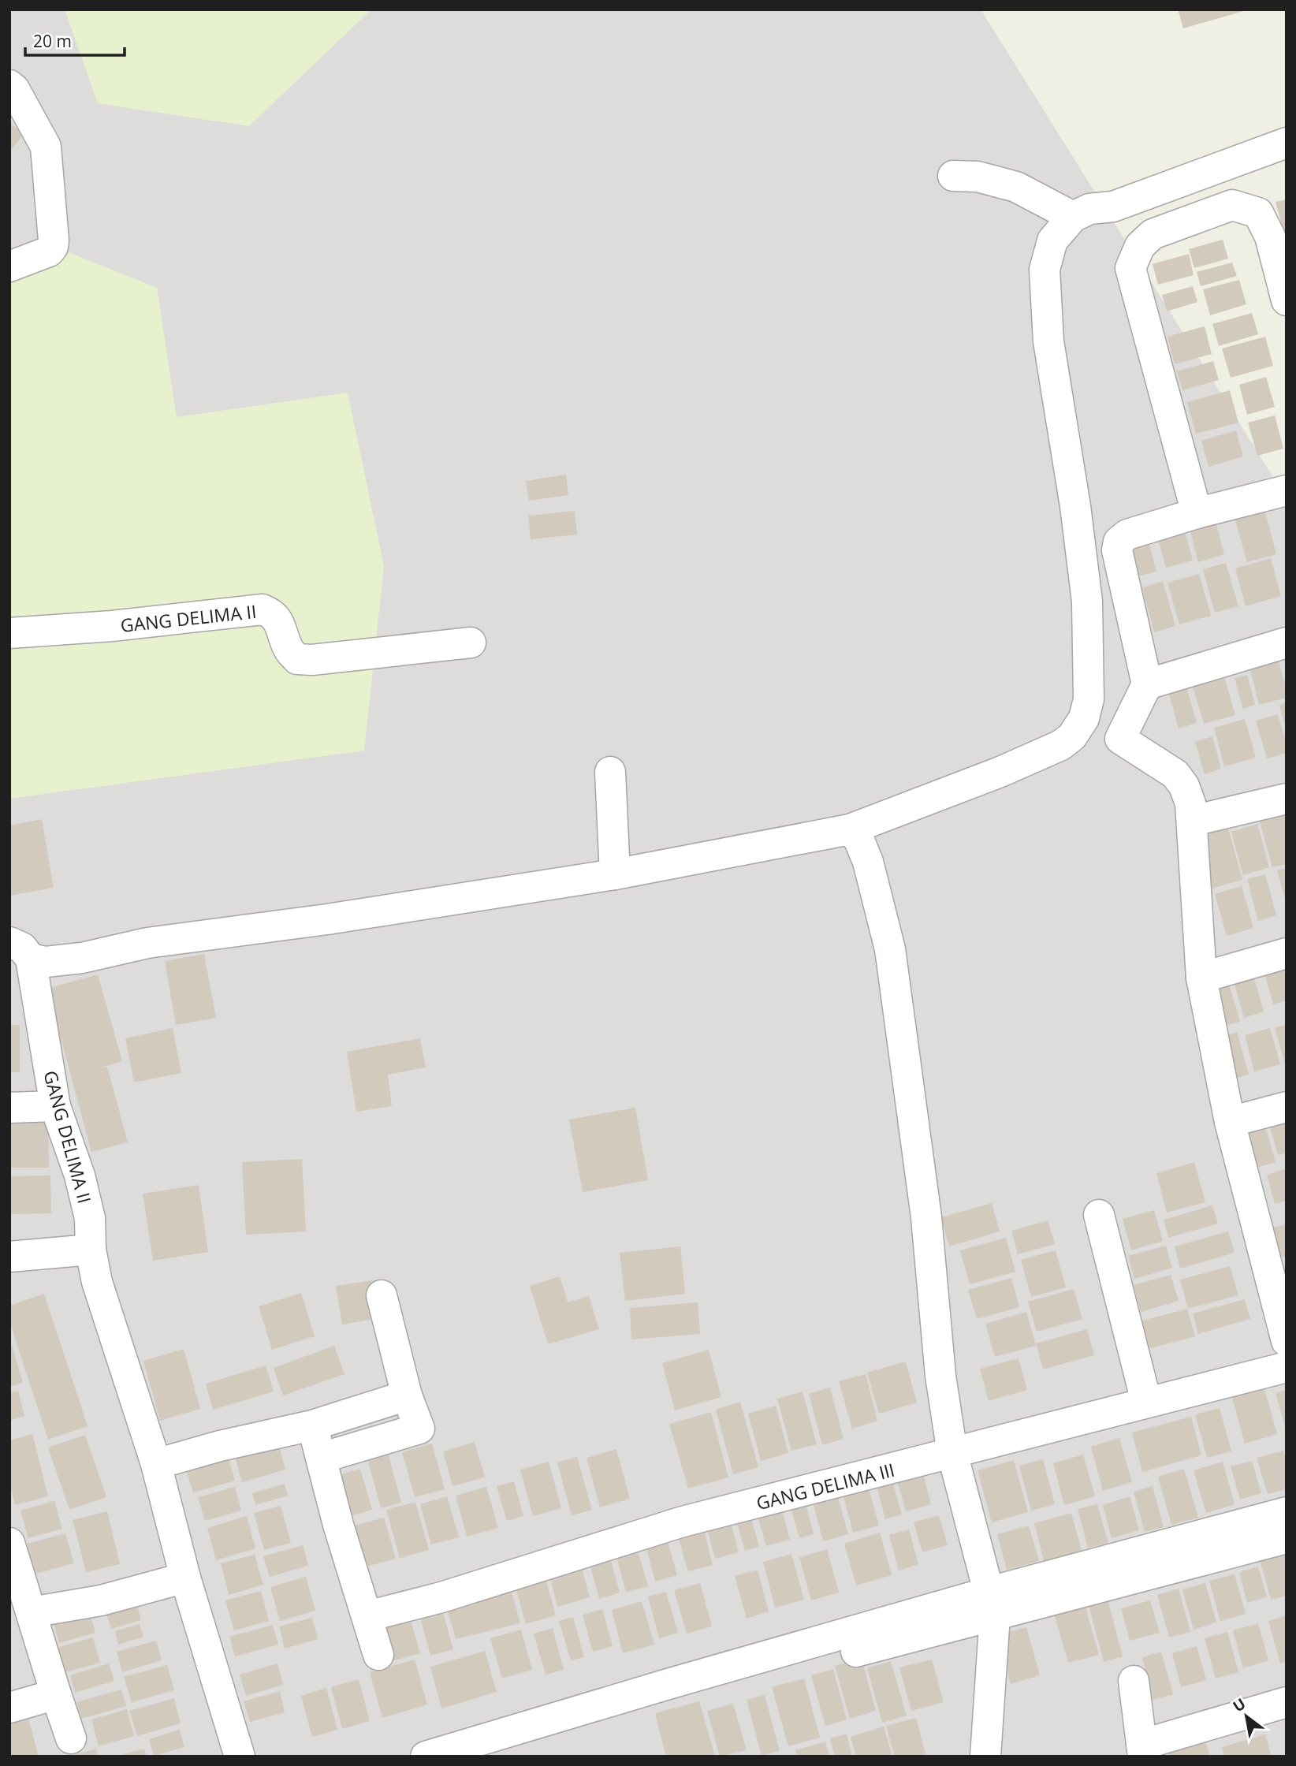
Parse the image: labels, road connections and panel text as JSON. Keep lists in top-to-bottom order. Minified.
{"streets":{"street":["GANG DELIMA II","GANG DELIMA III"]},"scale_bar":"20 m","north":"top left"}
